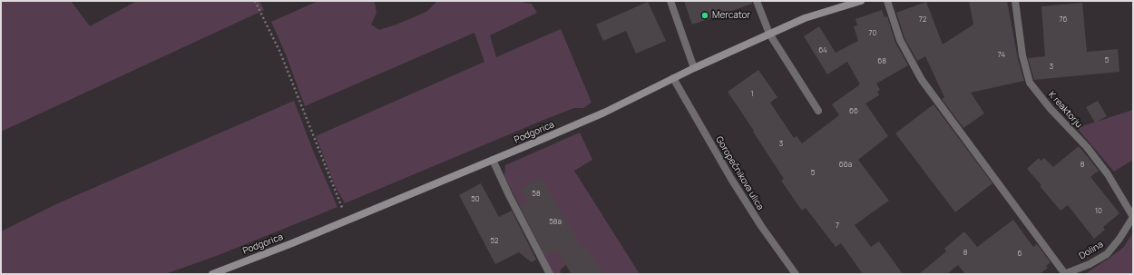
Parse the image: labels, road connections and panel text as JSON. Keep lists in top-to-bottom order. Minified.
{"streets":{"main road":["Podgorica"],"street":["K reaktorju","Goropečnikova ulica","Dolina"]},"crossings":[["K reaktorju","Dolina"],["Podgorica","Goropečnikova ulica"]],"places":["Mercator"],"house_numbers":["72","76","70","64","74","5","68","3","1","66","3","66a","8","5","58","50","10","58a","7","52","8","6"]}
